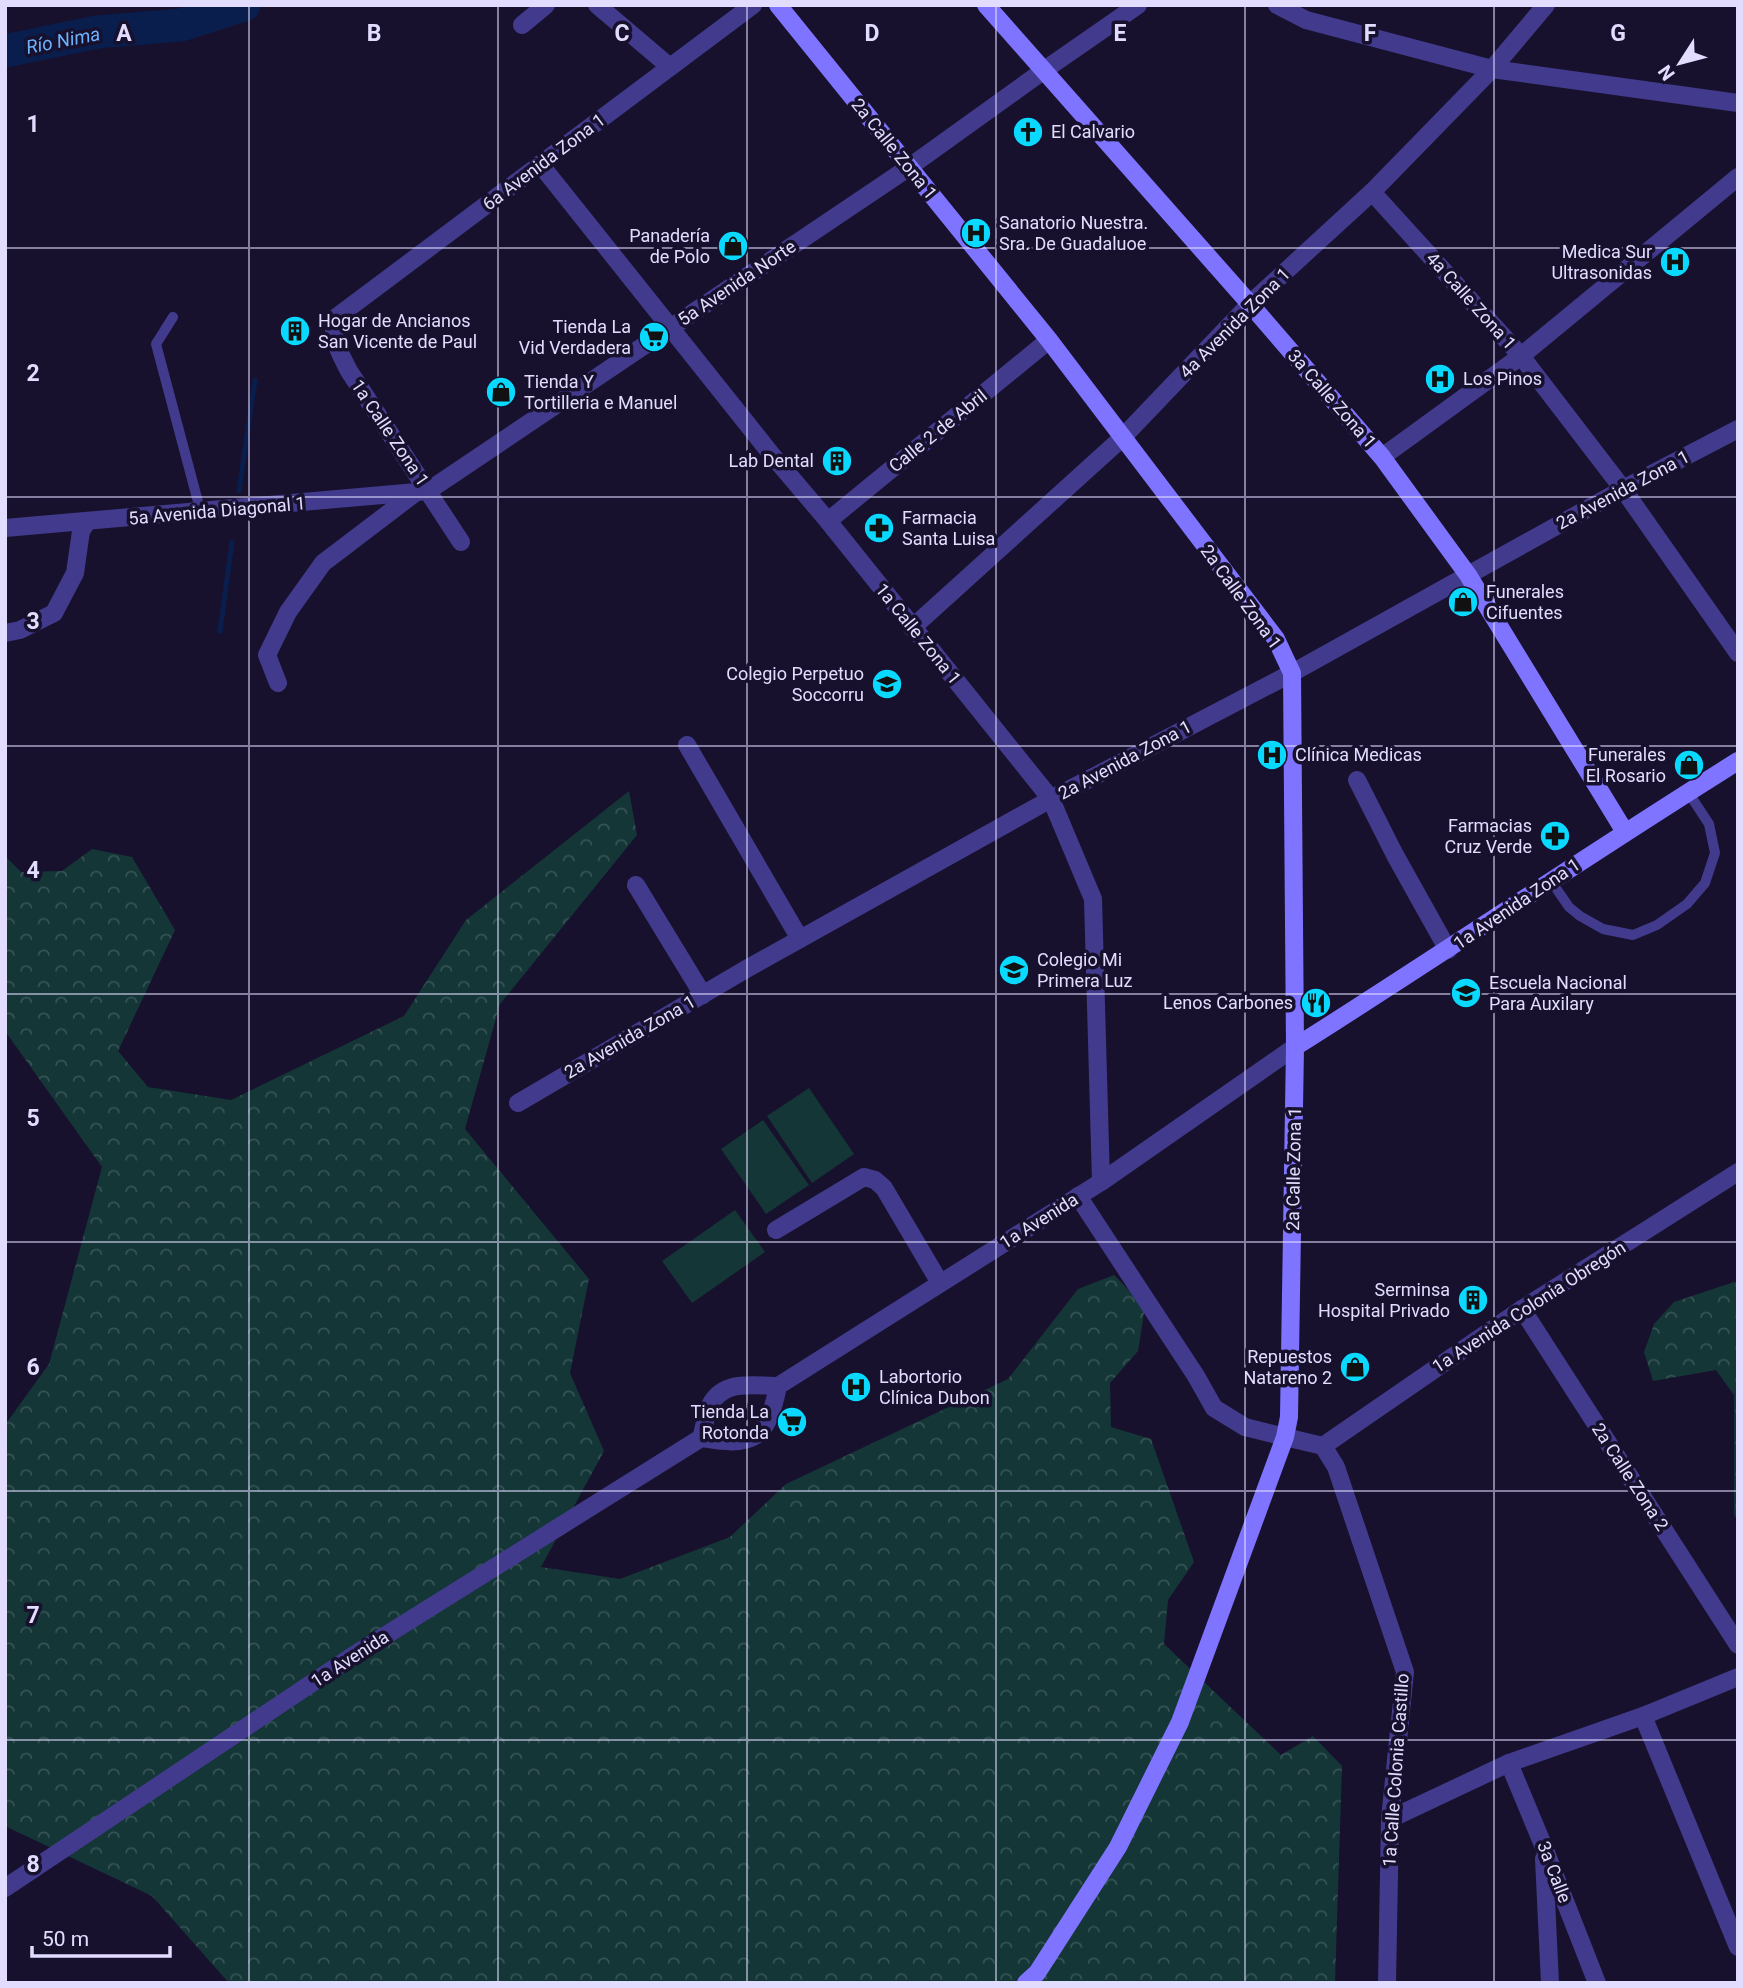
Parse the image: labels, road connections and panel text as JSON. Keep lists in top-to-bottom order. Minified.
{"streets":{"main road":["2a Calle Zona 1","3a Calle Zona 1","1a Avenida Zona 1"],"street":["6a Avenida Zona 1","5a Avenida Norte","4a Calle Zona 1","4a Avenida Zona 1","Calle 2 de Abril","1a Calle Zona 1","2a Avenida Zona 1","5a Avenida Diagonal 1","1a Avenida","1a Avenida Colonia Obregón","2a Calle Zona 2","1a Calle Colonia Castillo","3a Calle"]},"crossings":[["2a Calle Zona 1","5a Avenida Norte"],["2a Calle Zona 1","4a Avenida Zona 1"],["2a Calle Zona 1","Calle 2 de Abril"],["2a Calle Zona 1","2a Avenida Zona 1"],["2a Calle Zona 1","1a Avenida Zona 1"],["2a Calle Zona 1","1a Avenida"],["6a Avenida Zona 1","1a Calle Zona 1"],["5a Avenida Norte","3a Calle Zona 1"],["5a Avenida Norte","1a Calle Zona 1"],["5a Avenida Norte","5a Avenida Diagonal 1"],["4a Calle Zona 1","4a Avenida Zona 1"],["4a Calle Zona 1","2a Avenida Zona 1"],["4a Avenida Zona 1","3a Calle Zona 1"],["4a Avenida Zona 1","1a Calle Zona 1"],["3a Calle Zona 1","2a Avenida Zona 1"],["3a Calle Zona 1","1a Avenida Zona 1"],["Calle 2 de Abril","1a Calle Zona 1"],["1a Calle Zona 1","2a Avenida Zona 1"],["1a Calle Zona 1","5a Avenida Diagonal 1"],["1a Calle Zona 1","1a Avenida"],["1a Avenida Zona 1","1a Avenida"],["1a Avenida Colonia Obregón","2a Calle Zona 2"],["1a Avenida Colonia Obregón","1a Calle Colonia Castillo"]],"water":["Río Nima"],"places":{"church":["El Calvario"],"hospital":["Sanatorio Nuestra. Sra. De Guadaluoe","Medica Sur Ultrasonidas","Los Pinos","Clínica Medicas","Labortorio Clínica Dubon"],"shop":["Panadería de Polo","Tienda Y Tortilleria e Manuel","Funerales Cifuentes","Funerales El Rosario","Repuestos Natareno 2"],"building":["Hogar de Ancianos San Vicente de Paul","Lab Dental","Serminsa Hospital Privado"],"supermarket":["Tienda La Vid Verdadera","Tienda La Rotonda"],"pharmacy":["Farmacia Santa Luisa","Farmacias Cruz Verde"],"school or university":["Colegio Perpetuo Soccorru","Colegio Mi Primera Luz","Escuela Nacional Para Auxilary"],"restaurant":["Lenos Carbones"]},"scale_bar":"50 m","north":"bottom left","grid":{"columns":["A","B","C","D","E","F","G"],"rows":["1","2","3","4","5","6","7","8"]}}
